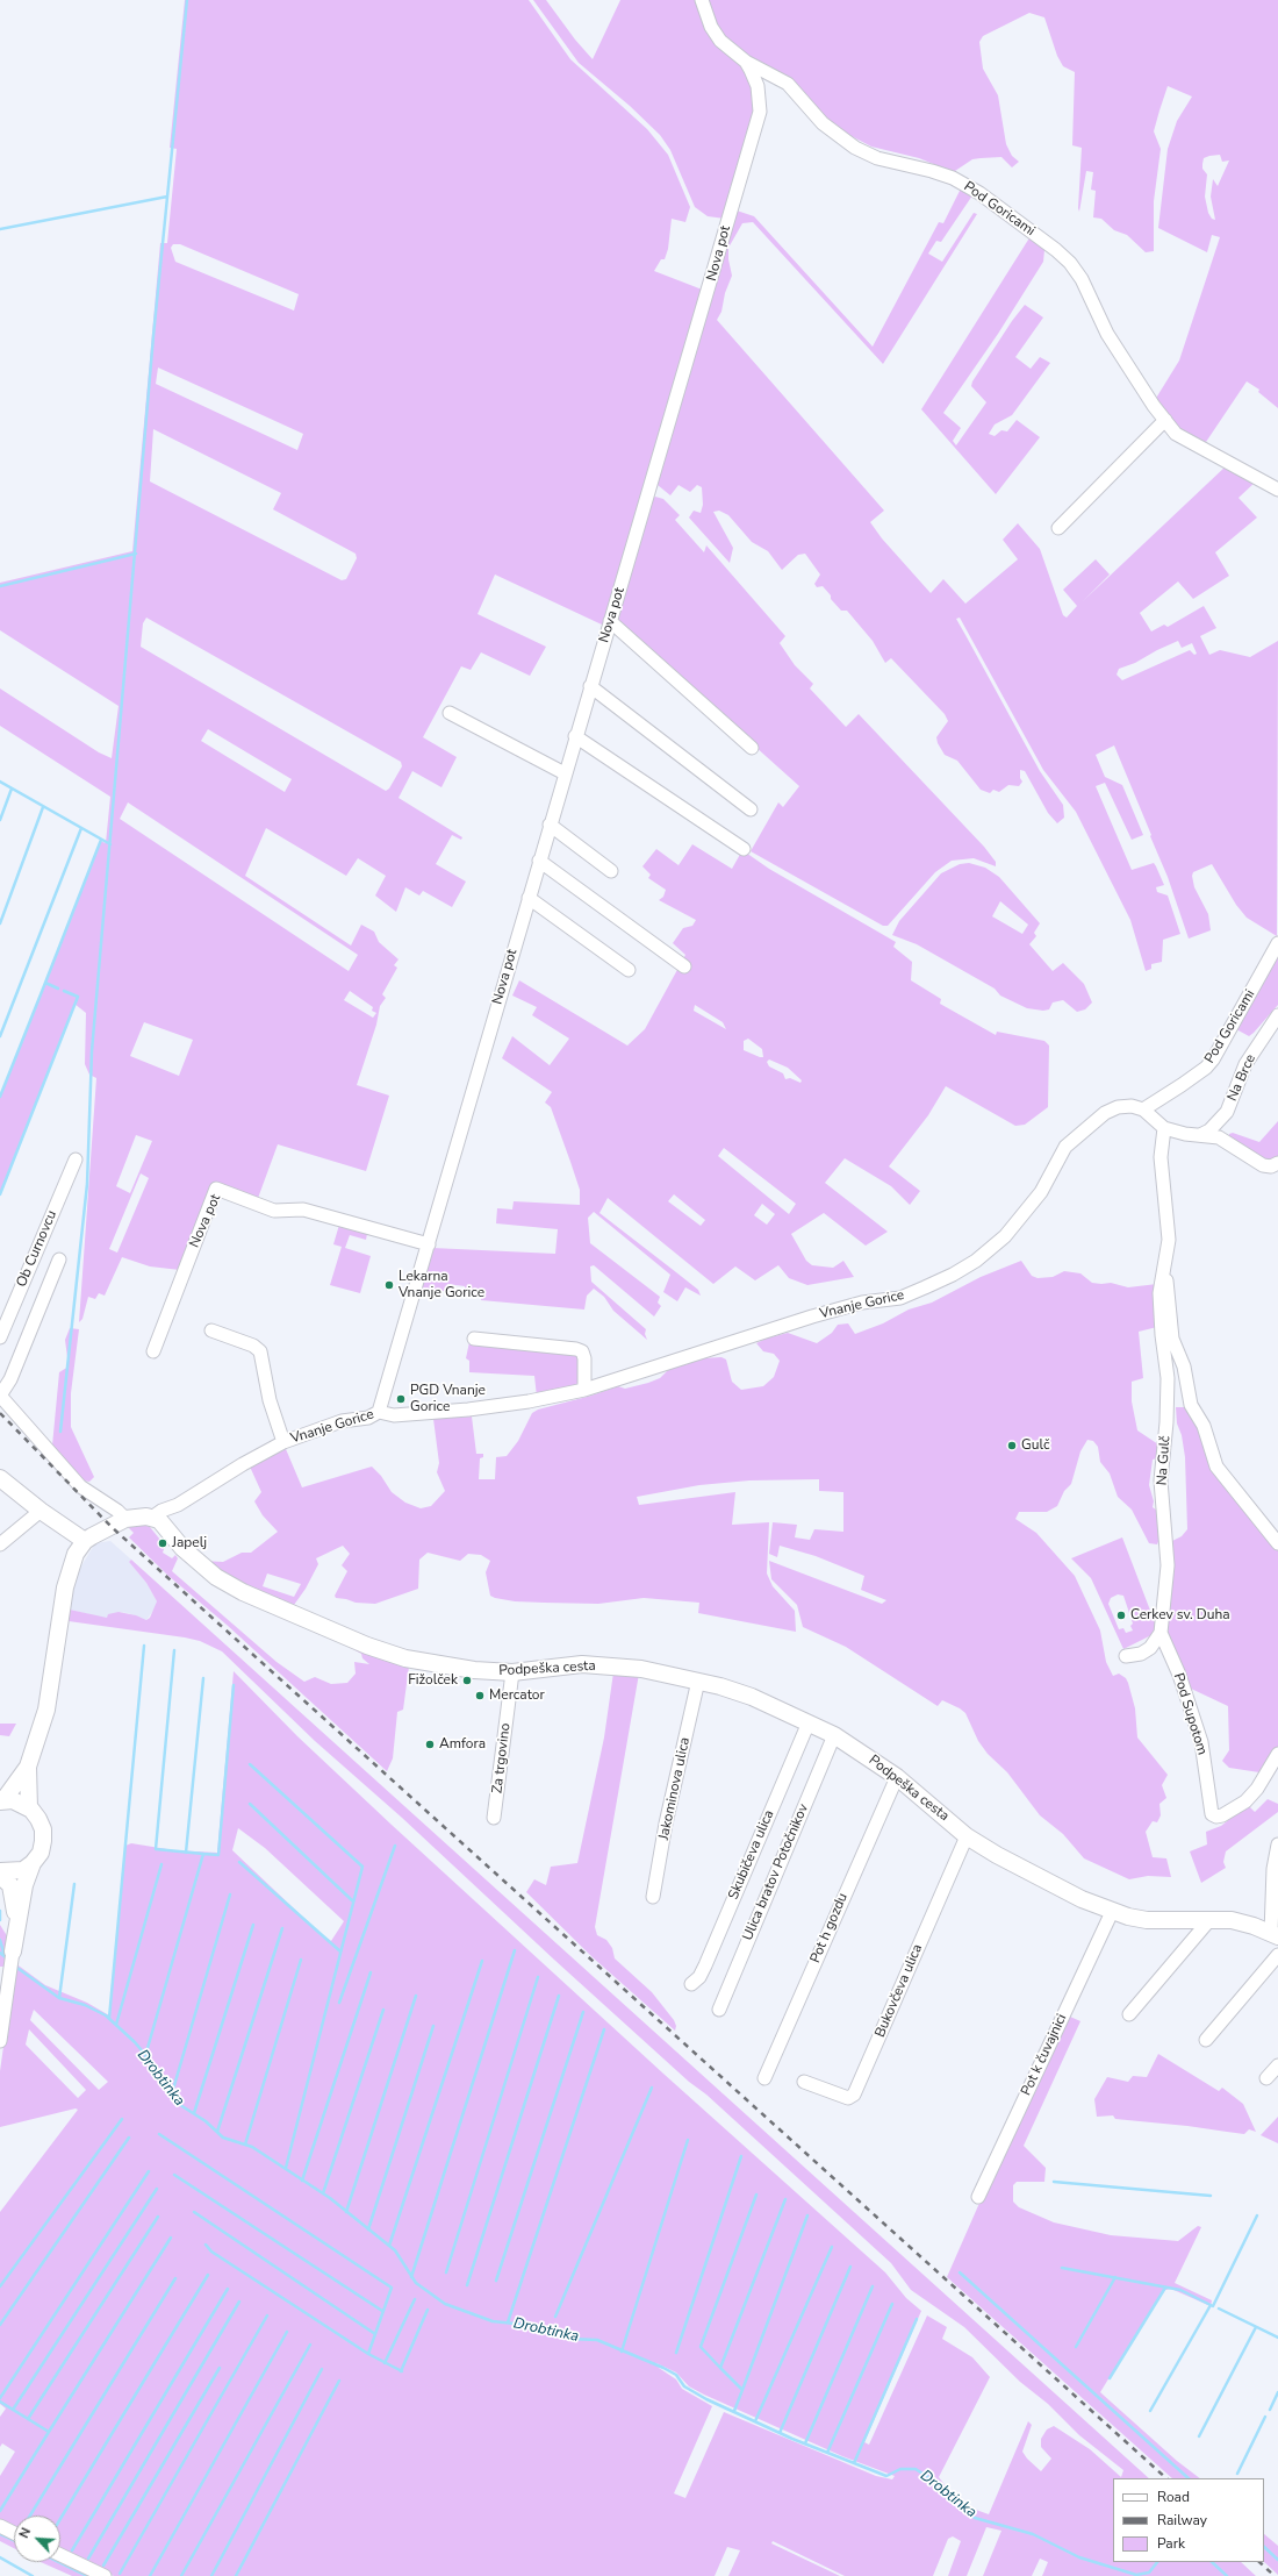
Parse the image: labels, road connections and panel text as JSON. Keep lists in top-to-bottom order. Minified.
{"streets":{"main road":["Podpeška cesta"],"street":["Pod Goricami","Nova pot","Na Brce","Ob Curnovcu","Vnanje Gorice","Na Gulč","Pod Supotom","Za trgovino","Jakominova ulica","Skubičeva ulica","Ulica bratov Potočnikov","Pot h gozdu","Bukovčeva ulica","Pot k čuvajnici"]},"crossings":[["Pod Goricami","Nova pot"],["Pod Goricami","Vnanje Gorice"],["Nova pot","Vnanje Gorice"],["Vnanje Gorice","Podpeška cesta"],["Na Gulč","Pod Supotom"],["Podpeška cesta","Za trgovino"],["Podpeška cesta","Jakominova ulica"],["Podpeška cesta","Skubičeva ulica"],["Podpeška cesta","Ulica bratov Potočnikov"],["Podpeška cesta","Pot h gozdu"],["Podpeška cesta","Bukovčeva ulica"],["Podpeška cesta","Pot k čuvajnici"]],"water":["Drobtinka"],"places":["Lekarna Vnanje Gorice","PGD Vnanje Gorice","Gulč","Japelj","Cerkev sv. Duha","Fižolček","Mercator","Amfora"],"legend":["Road","Railway","Park"],"north":"top left"}
